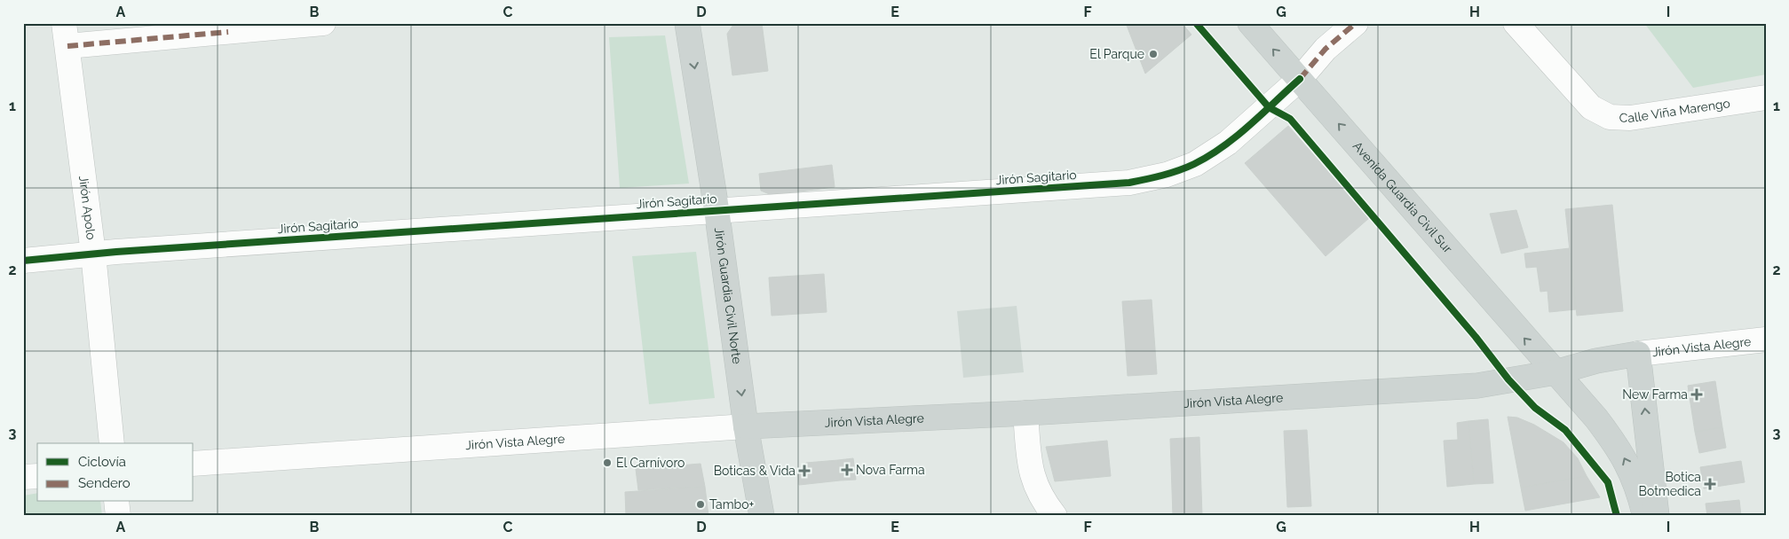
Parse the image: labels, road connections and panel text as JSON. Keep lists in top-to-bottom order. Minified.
{"streets":{"main road":["Avenida Guardia Civil Sur","Jirón Guardia Civil Norte","Jirón Vista Alegre"],"street":["Calle Viña Marengo","Jirón Sagitario","Jirón Apolo"]},"crossings":[["Jirón Sagitario","Avenida Guardia Civil Sur"],["Jirón Sagitario","Jirón Apolo"],["Jirón Sagitario","Jirón Guardia Civil Norte"],["Avenida Guardia Civil Sur","Jirón Vista Alegre"],["Jirón Guardia Civil Norte","Jirón Vista Alegre"]],"one_way":["Avenida Guardia Civil Sur","Jirón Guardia Civil Norte"],"places":{"other":["El Parque","El Carnívoro","Tambo+"],"health":["New Farma","Nova Farma","Boticas & Vida","Botica Botmedica"]},"legend":["Ciclovía","Sendero"],"grid":{"columns":["A","B","C","D","E","F","G","H","I"],"rows":["1","2","3"]}}
